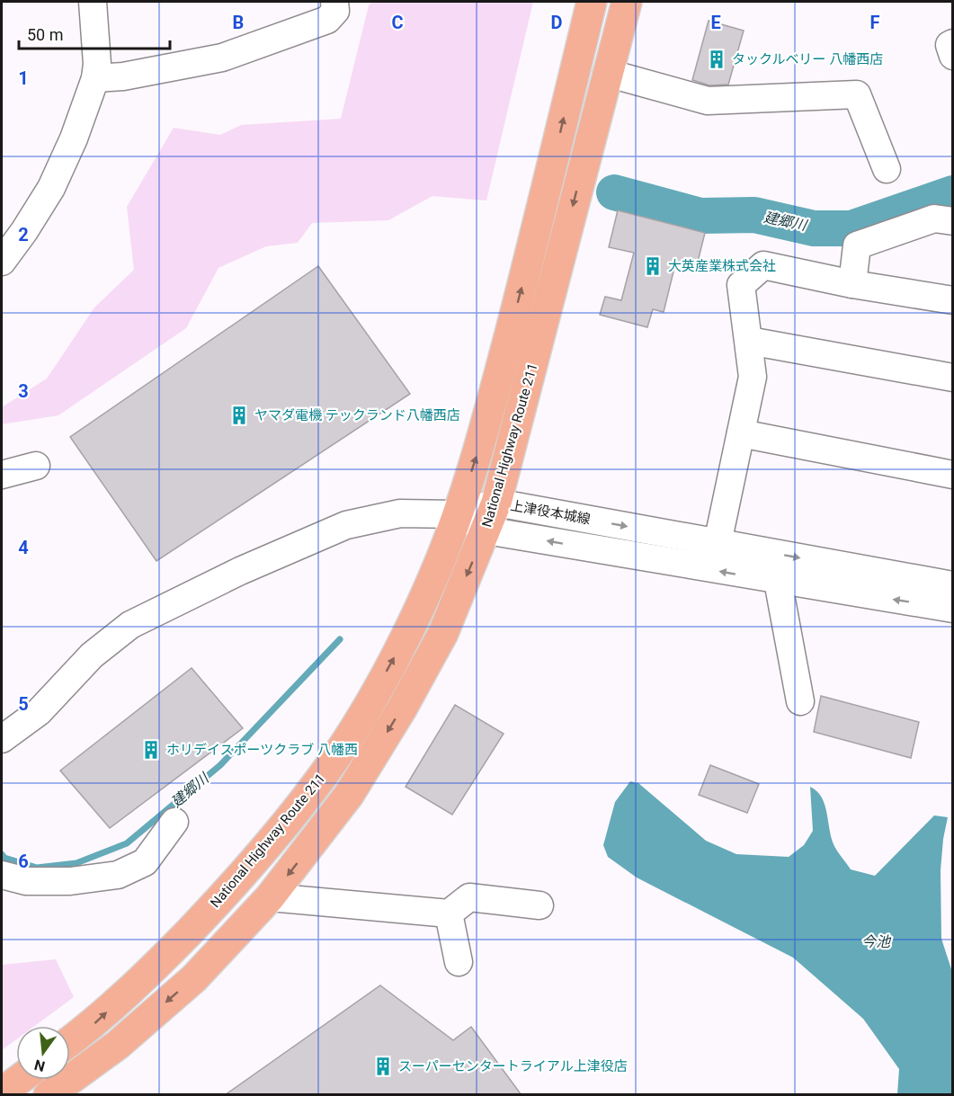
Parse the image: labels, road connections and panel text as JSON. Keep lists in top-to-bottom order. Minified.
{"streets":{"highway":["National Highway Route 211"],"street":["上津役本城線"]},"crossings":[["National Highway Route 211","上津役本城線"]],"water":["建郷川","今池"],"places":{"building":["タックルベリー 八幡西店","大英産業株式会社","ヤマダ電機 テックランド八幡西店","ホリデイスポーツクラブ 八幡西","スーパーセンタートライアル上津役店"]},"scale_bar":"50 m","north":"bottom","grid":{"columns":["B","C","D","E","F"],"rows":["1","2","3","4","5","6"]}}
